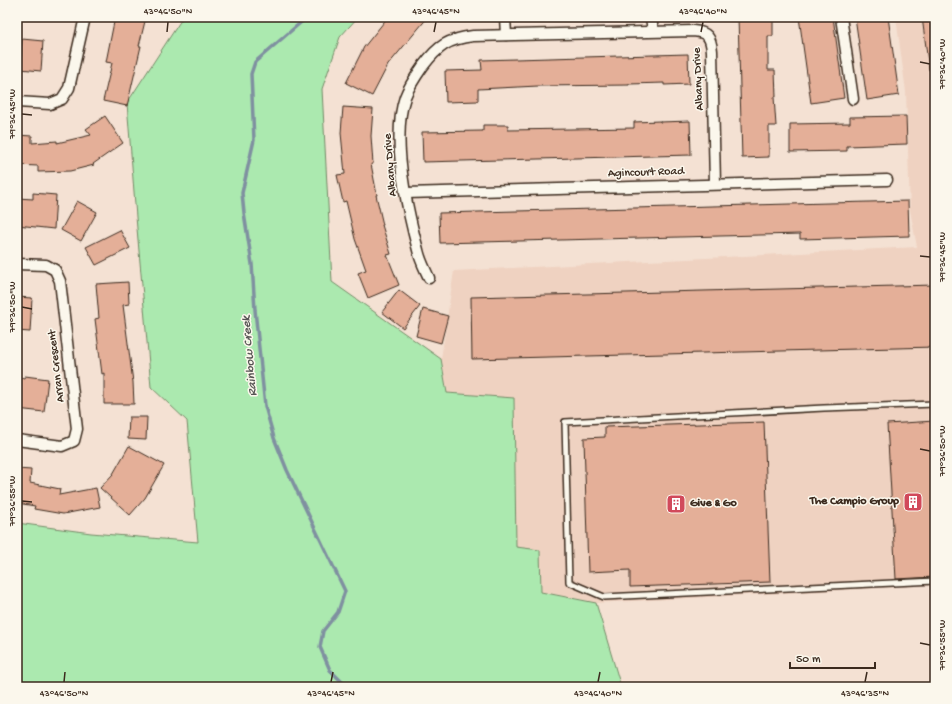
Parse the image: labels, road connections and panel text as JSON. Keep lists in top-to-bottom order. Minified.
{"streets":{"street":["Albany Drive","Agincourt Road","Arran Crescent"]},"crossings":[["Albany Drive","Agincourt Road"]],"water":["Rainbow Creek"],"places":{"building":["The Campio Group","Give & Go"]},"scale_bar":"50 m","coordinates":["43°46'50\"N","43°46'45\"N","43°46'40\"N","79°36'40\"W","79°36'45\"W","79°36'50\"W","79°36'55\"W","43°46'35\"N"]}
